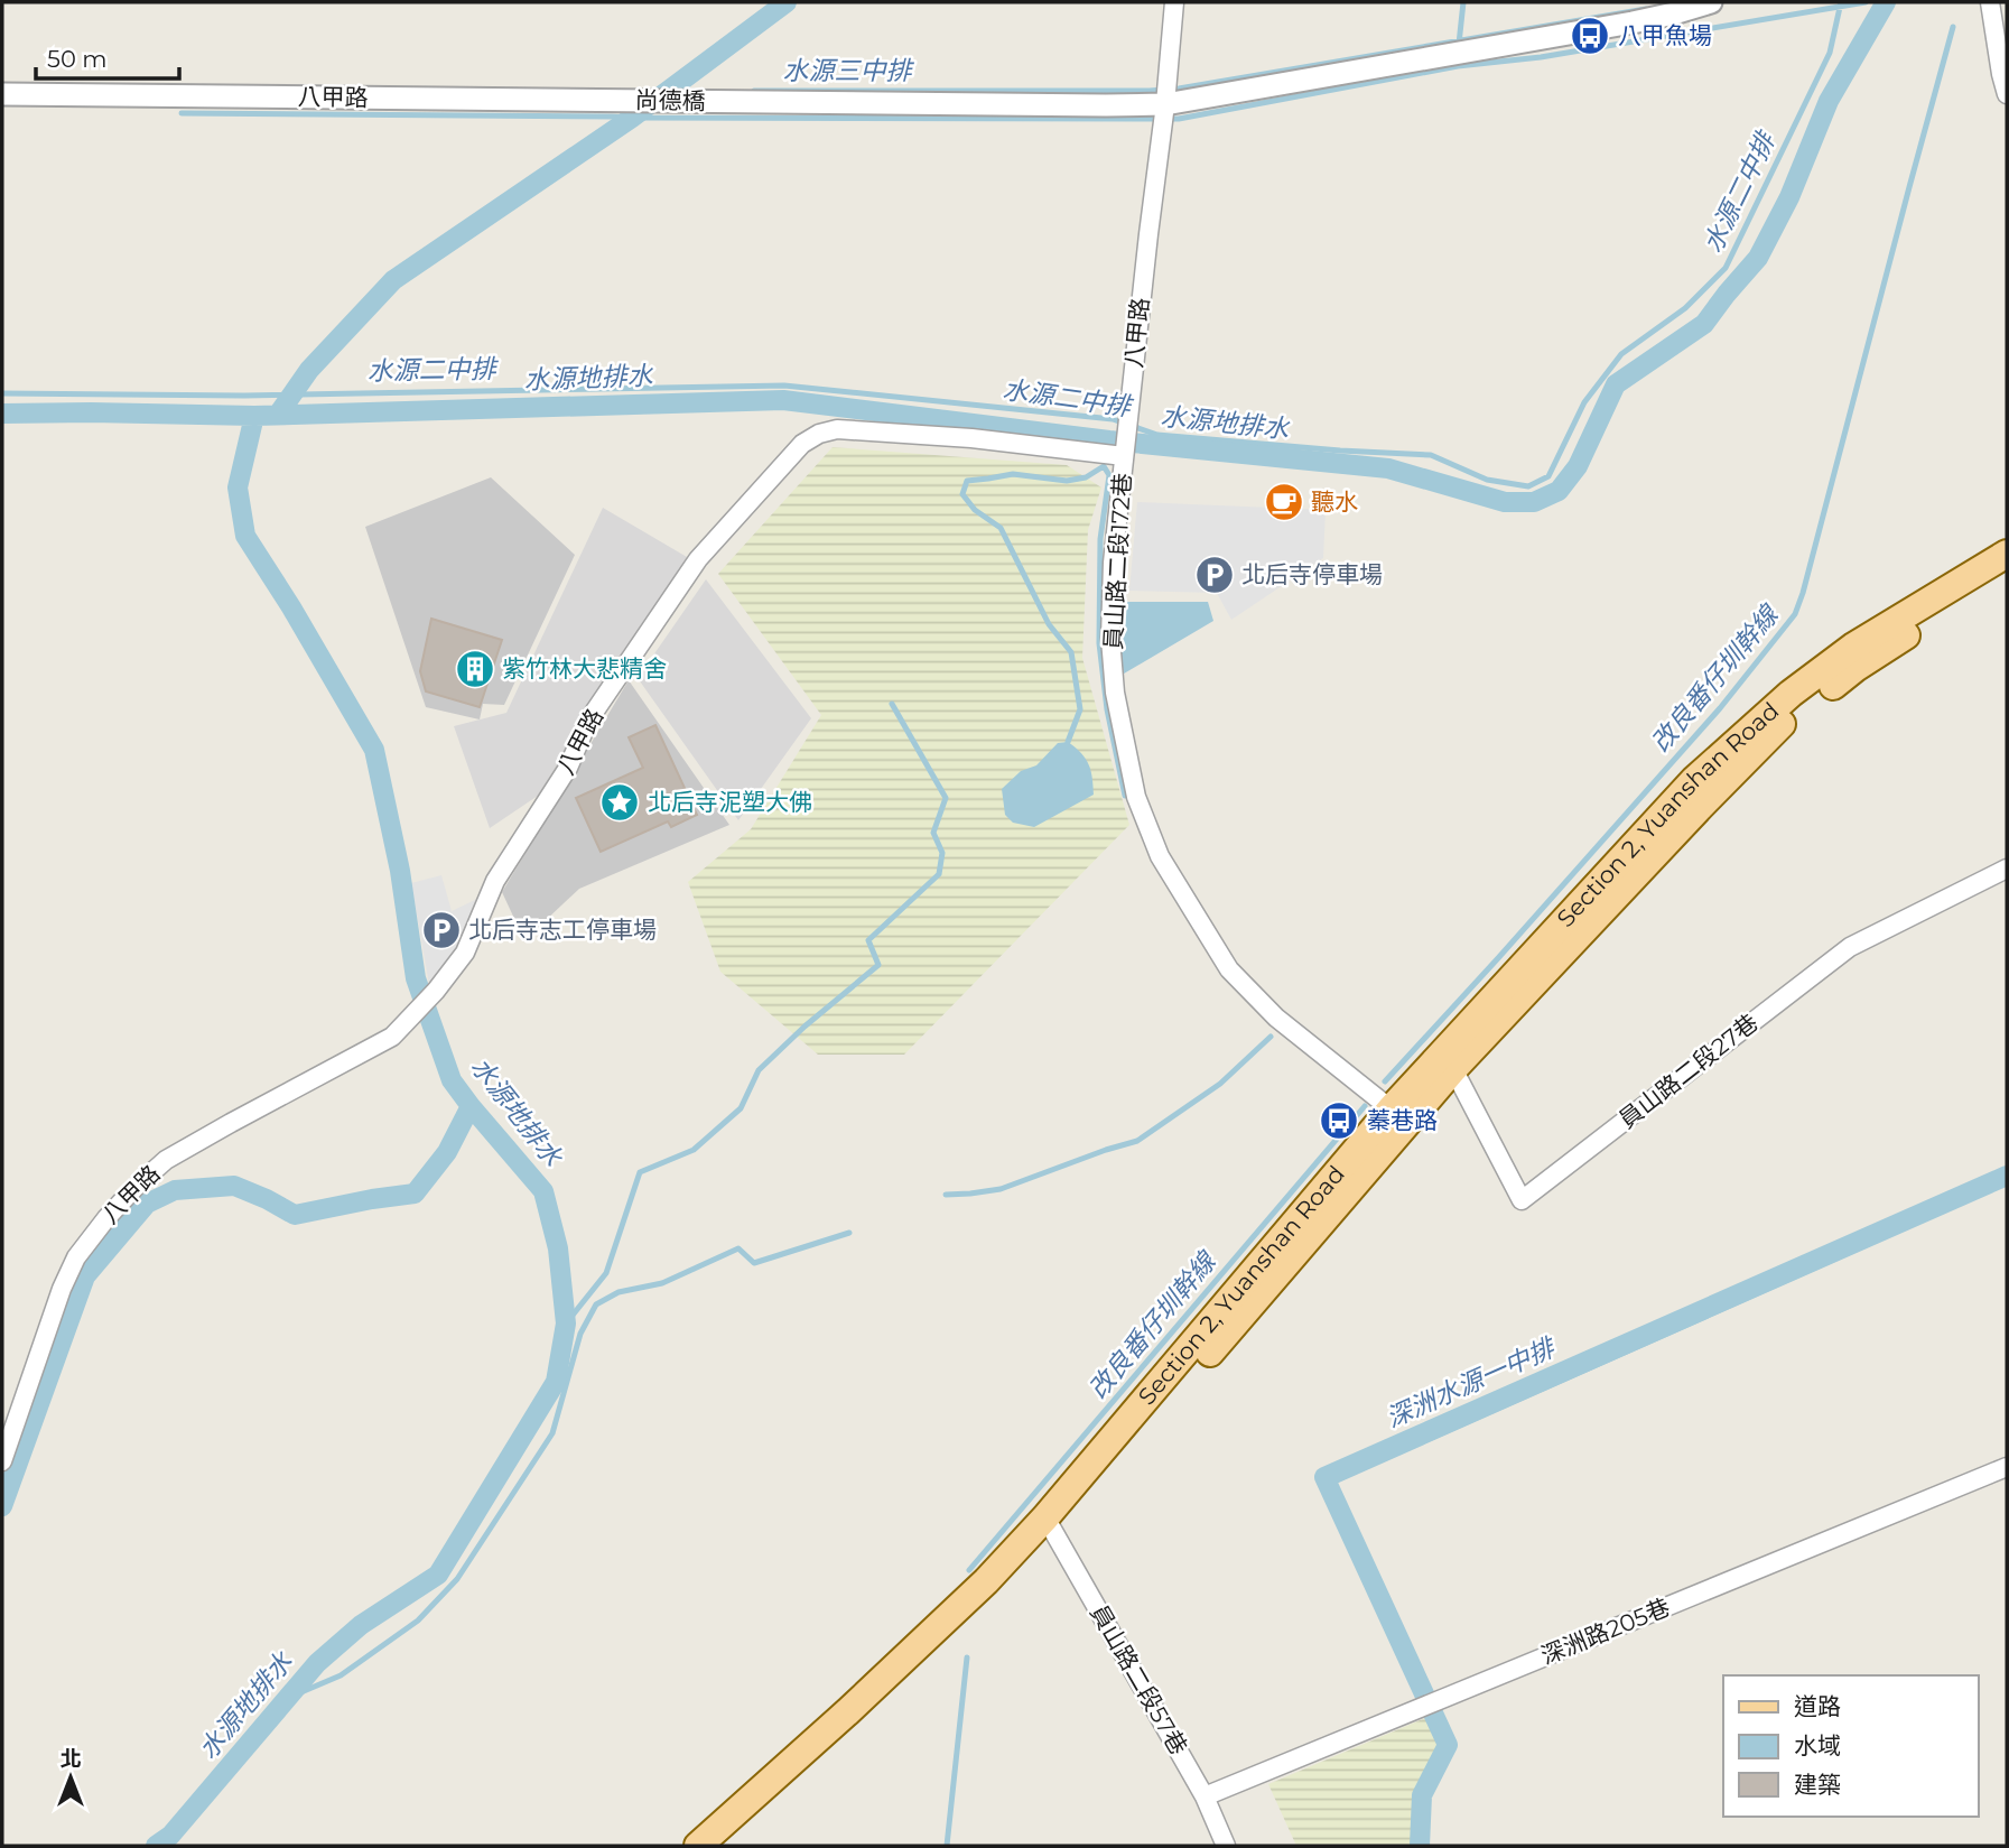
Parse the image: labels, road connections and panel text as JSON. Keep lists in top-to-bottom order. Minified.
{"streets":{"main road":["Section 2, Yuanshan Road"],"street":["八甲路","尚德橋","員山路二段172巷","員山路二段27巷","深洲路205巷","員山路二段57巷"]},"crossings":[["八甲路","尚德橋"],["八甲路","員山路二段172巷"],["員山路二段172巷","Section 2, Yuanshan Road"],["Section 2, Yuanshan Road","員山路二段27巷"],["Section 2, Yuanshan Road","員山路二段57巷"],["深洲路205巷","員山路二段57巷"]],"water":["水源三中排","水源二中排","水源地排水","改良番仔圳幹線","深洲水源一中排"],"places":{"bus stop":["八甲魚場","蓁巷路"],"cafe":["聽水"],"parking":["北后寺停車場","北后寺志工停車場"],"building":["紫竹林大悲精舍"],"place":["北后寺泥塑大佛"]},"legend":["道路","水域","建築"],"scale_bar":"50 m","north":"top"}
